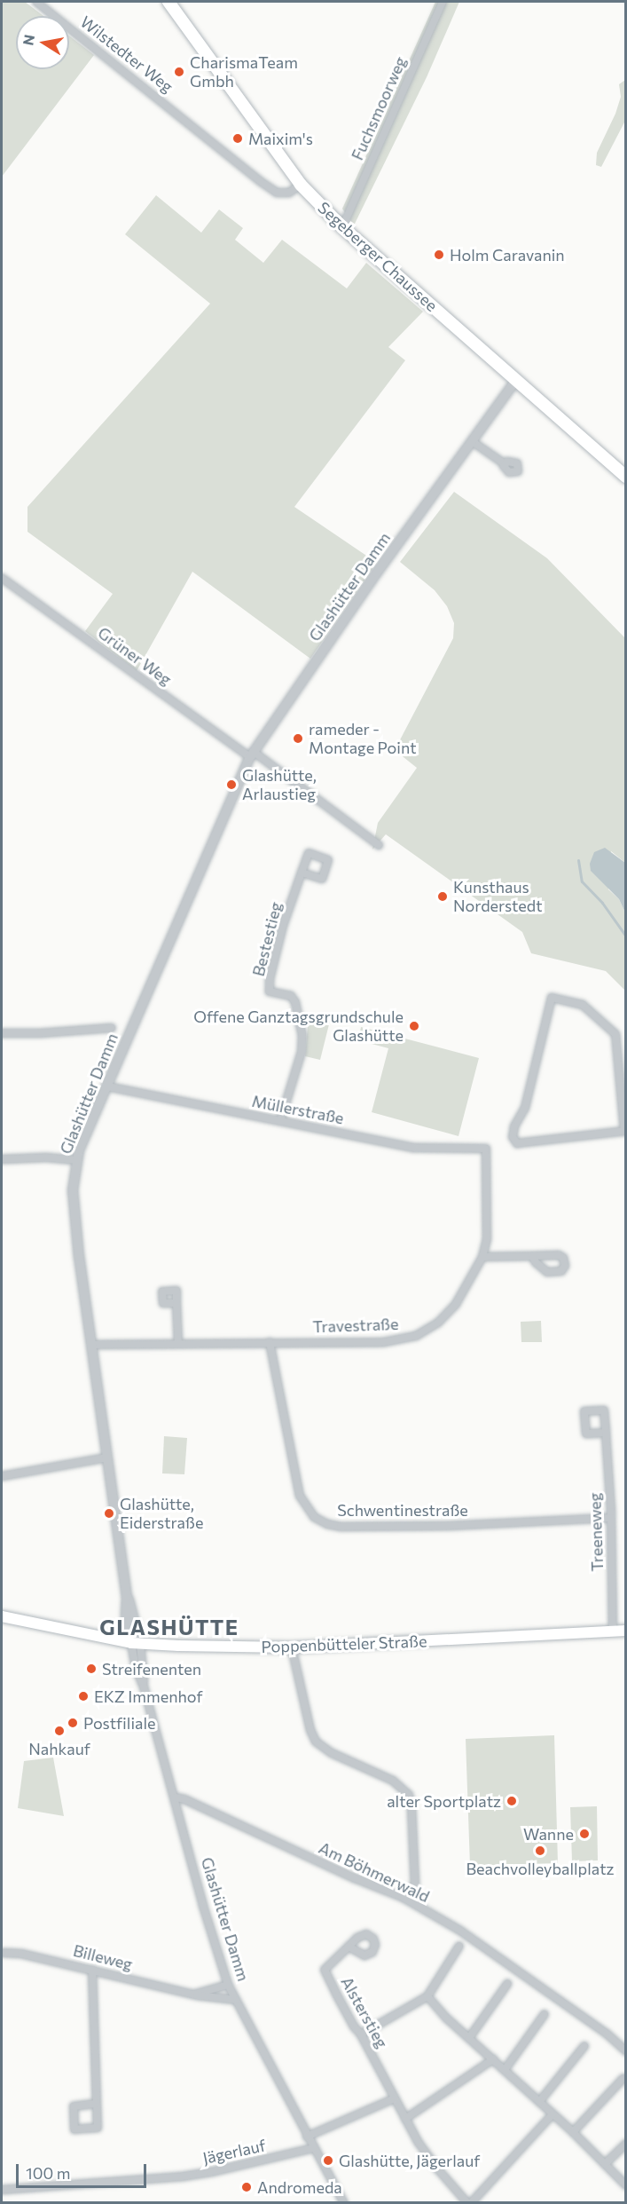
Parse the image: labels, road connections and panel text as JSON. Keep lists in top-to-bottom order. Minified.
{"streets":{"main road":["Segeberger Chaussee","Poppenbütteler Straße"],"street":["Wilstedter Weg","Fuchsmoorweg","Glashütter Damm","Grüner Weg","Bestestieg","Müllerstraße","Travestraße","Schwentinestraße","Treeneweg","Am Böhmerwald","Billeweg","Alsterstieg","Jägerlauf"]},"crossings":[["Wilstedter Weg","Segeberger Chaussee"],["Fuchsmoorweg","Segeberger Chaussee"],["Segeberger Chaussee","Glashütter Damm"],["Glashütter Damm","Grüner Weg"],["Glashütter Damm","Müllerstraße"],["Glashütter Damm","Travestraße"],["Glashütter Damm","Poppenbütteler Straße"],["Glashütter Damm","Am Böhmerwald"],["Glashütter Damm","Billeweg"],["Glashütter Damm","Jägerlauf"],["Bestestieg","Müllerstraße"],["Müllerstraße","Travestraße"],["Travestraße","Schwentinestraße"],["Schwentinestraße","Treeneweg"],["Treeneweg","Poppenbütteler Straße"]],"districts":["GLASHÜTTE"],"places":["CharismaTeam Gmbh","Maixim's","Holm Caravanin","rameder - Montage Point","Glashütte, Arlaustieg","Kunsthaus Norderstedt","Offene Ganztagsgrundschule Glashütte","Glashütte, Eiderstraße","Streifenenten","EKZ Immenhof","Postfiliale","Nahkauf","alter Sportplatz","Wanne","Beachvolleyballplatz","Glashütte, Jägerlauf","Andromeda"],"scale_bar":"100 m","north":"left"}
